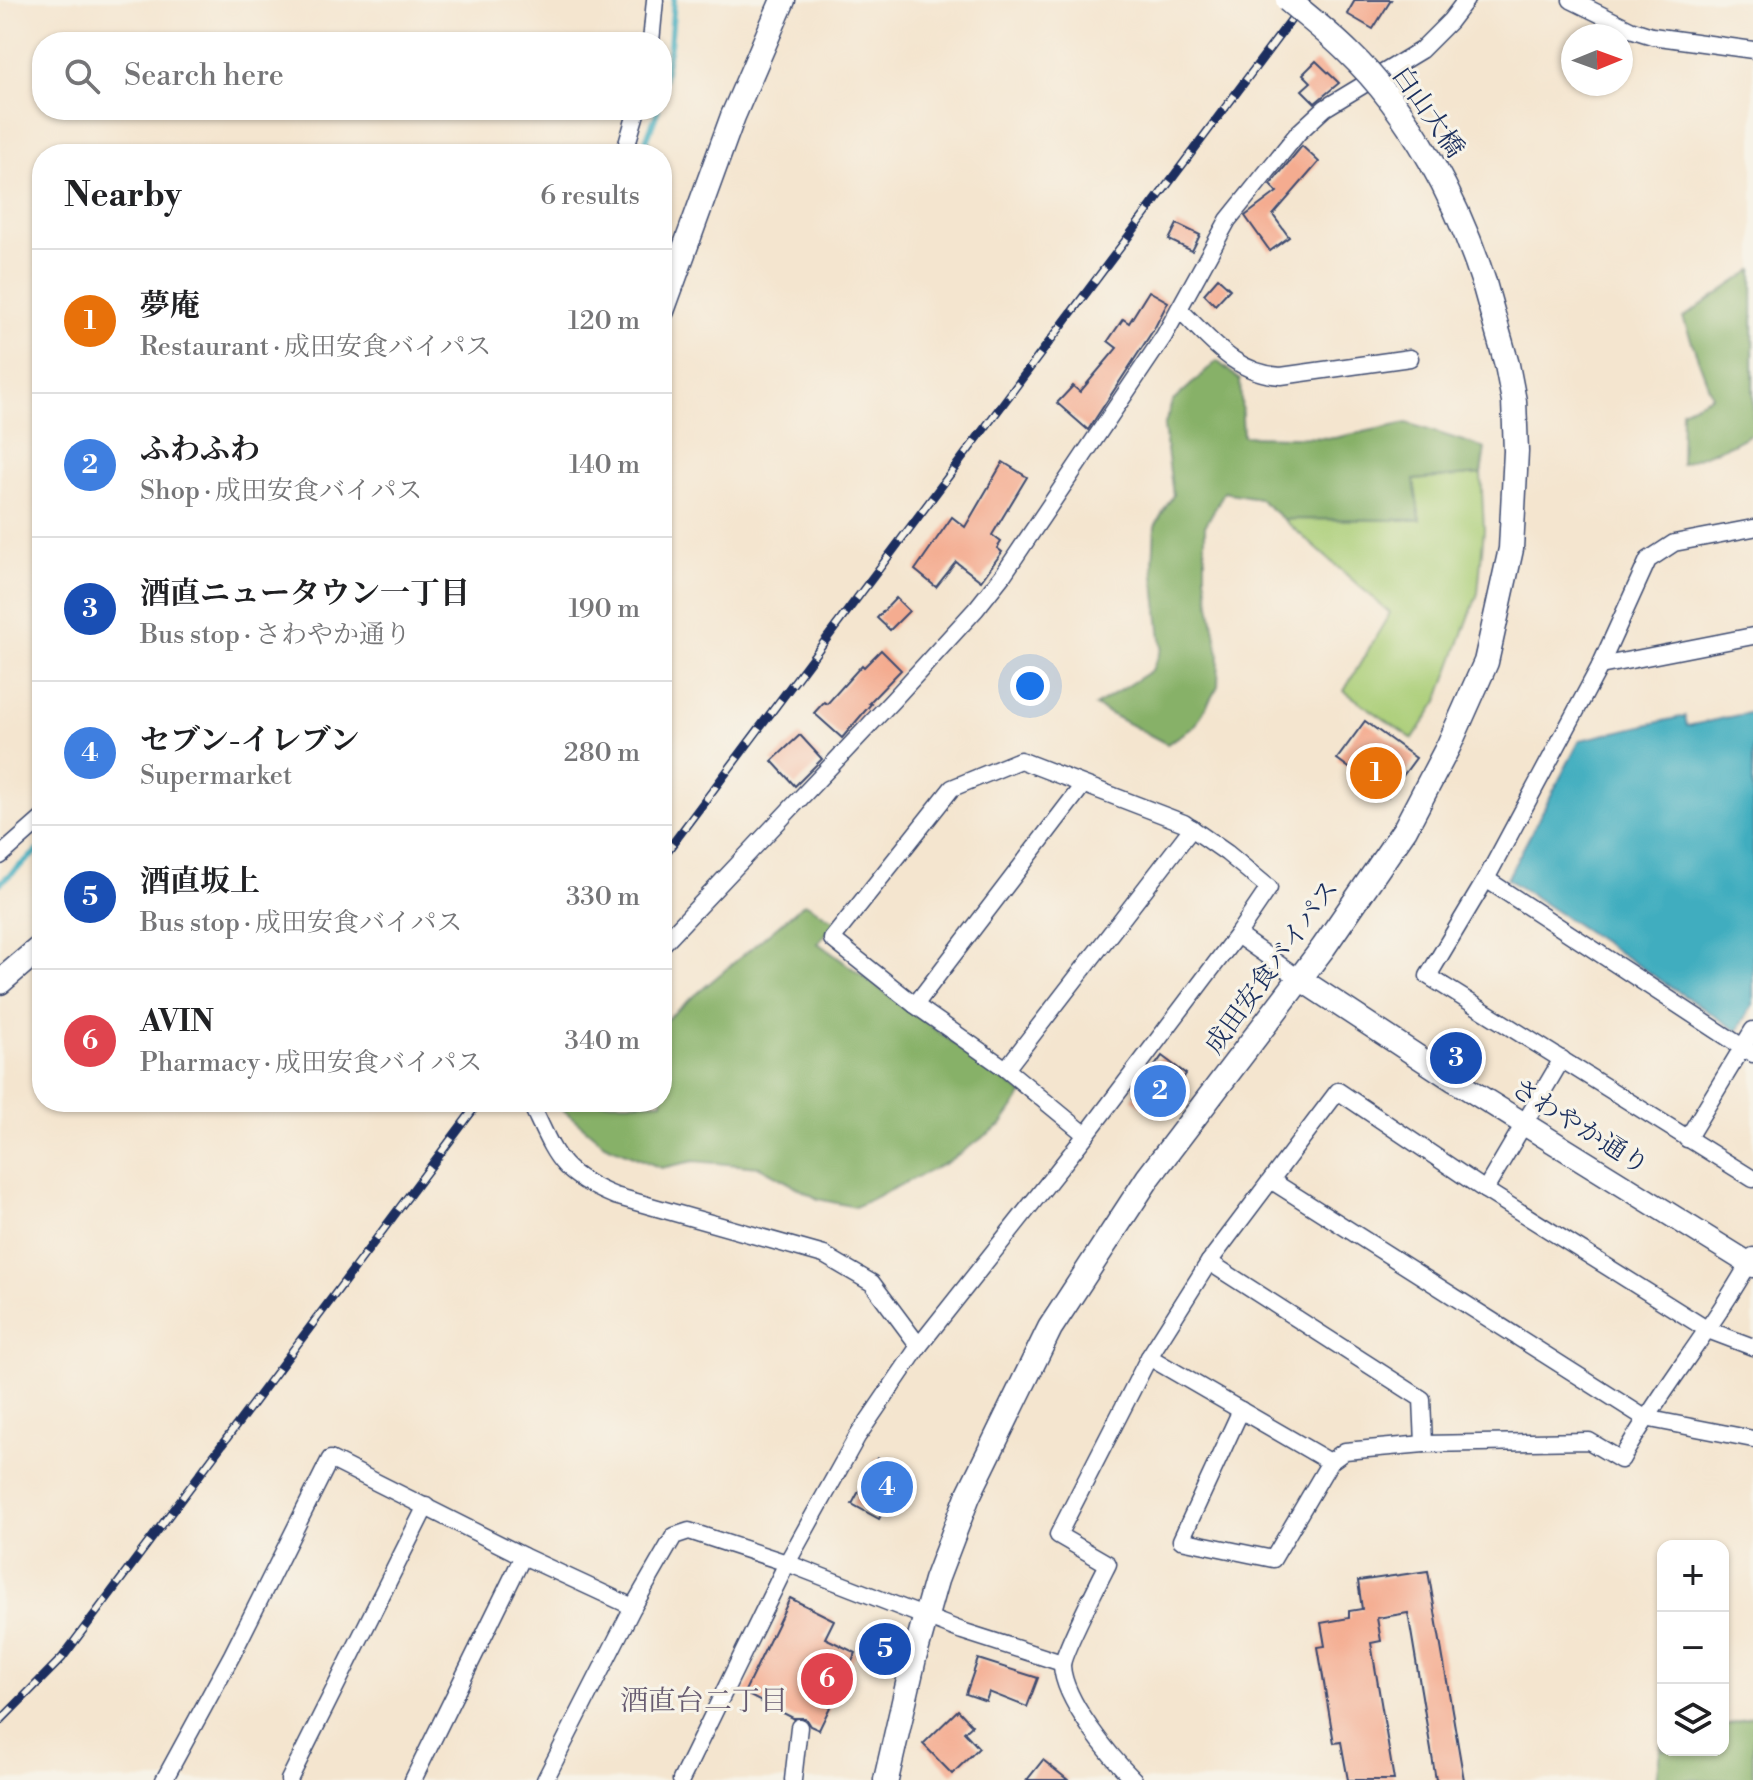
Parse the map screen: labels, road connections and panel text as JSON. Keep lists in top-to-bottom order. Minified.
{"streets":{"main road":["白山大橋","成田安食バイパス"],"street":["さわやか通り"]},"crossings":[["白山大橋","成田安食バイパス"],["成田安食バイパス","さわやか通り"]],"districts":["酒直台二丁目"],"north":"right","page":{"search":"Search here","heading":["Nearby","6 results"],"list":[{"mark":"1","name":"夢庵","note":"Restaurant · 成田安食バイパス","value":"120 m"},{"mark":"2","name":"ふわふわ","note":"Shop · 成田安食バイパス","value":"140 m"},{"mark":"3","name":"酒直ニュータウン一丁目","note":"Bus stop · さわやか通り","value":"190 m"},{"mark":"4","name":"セブン-イレブン","note":"Supermarket","value":"280 m"},{"mark":"5","name":"酒直坂上","note":"Bus stop · 成田安食バイパス","value":"330 m"},{"mark":"6","name":"AVIN","note":"Pharmacy · 成田安食バイパス","value":"340 m"}],"pins":["1","3","2","4","5","6"],"map_buttons":["+","−"]}}
